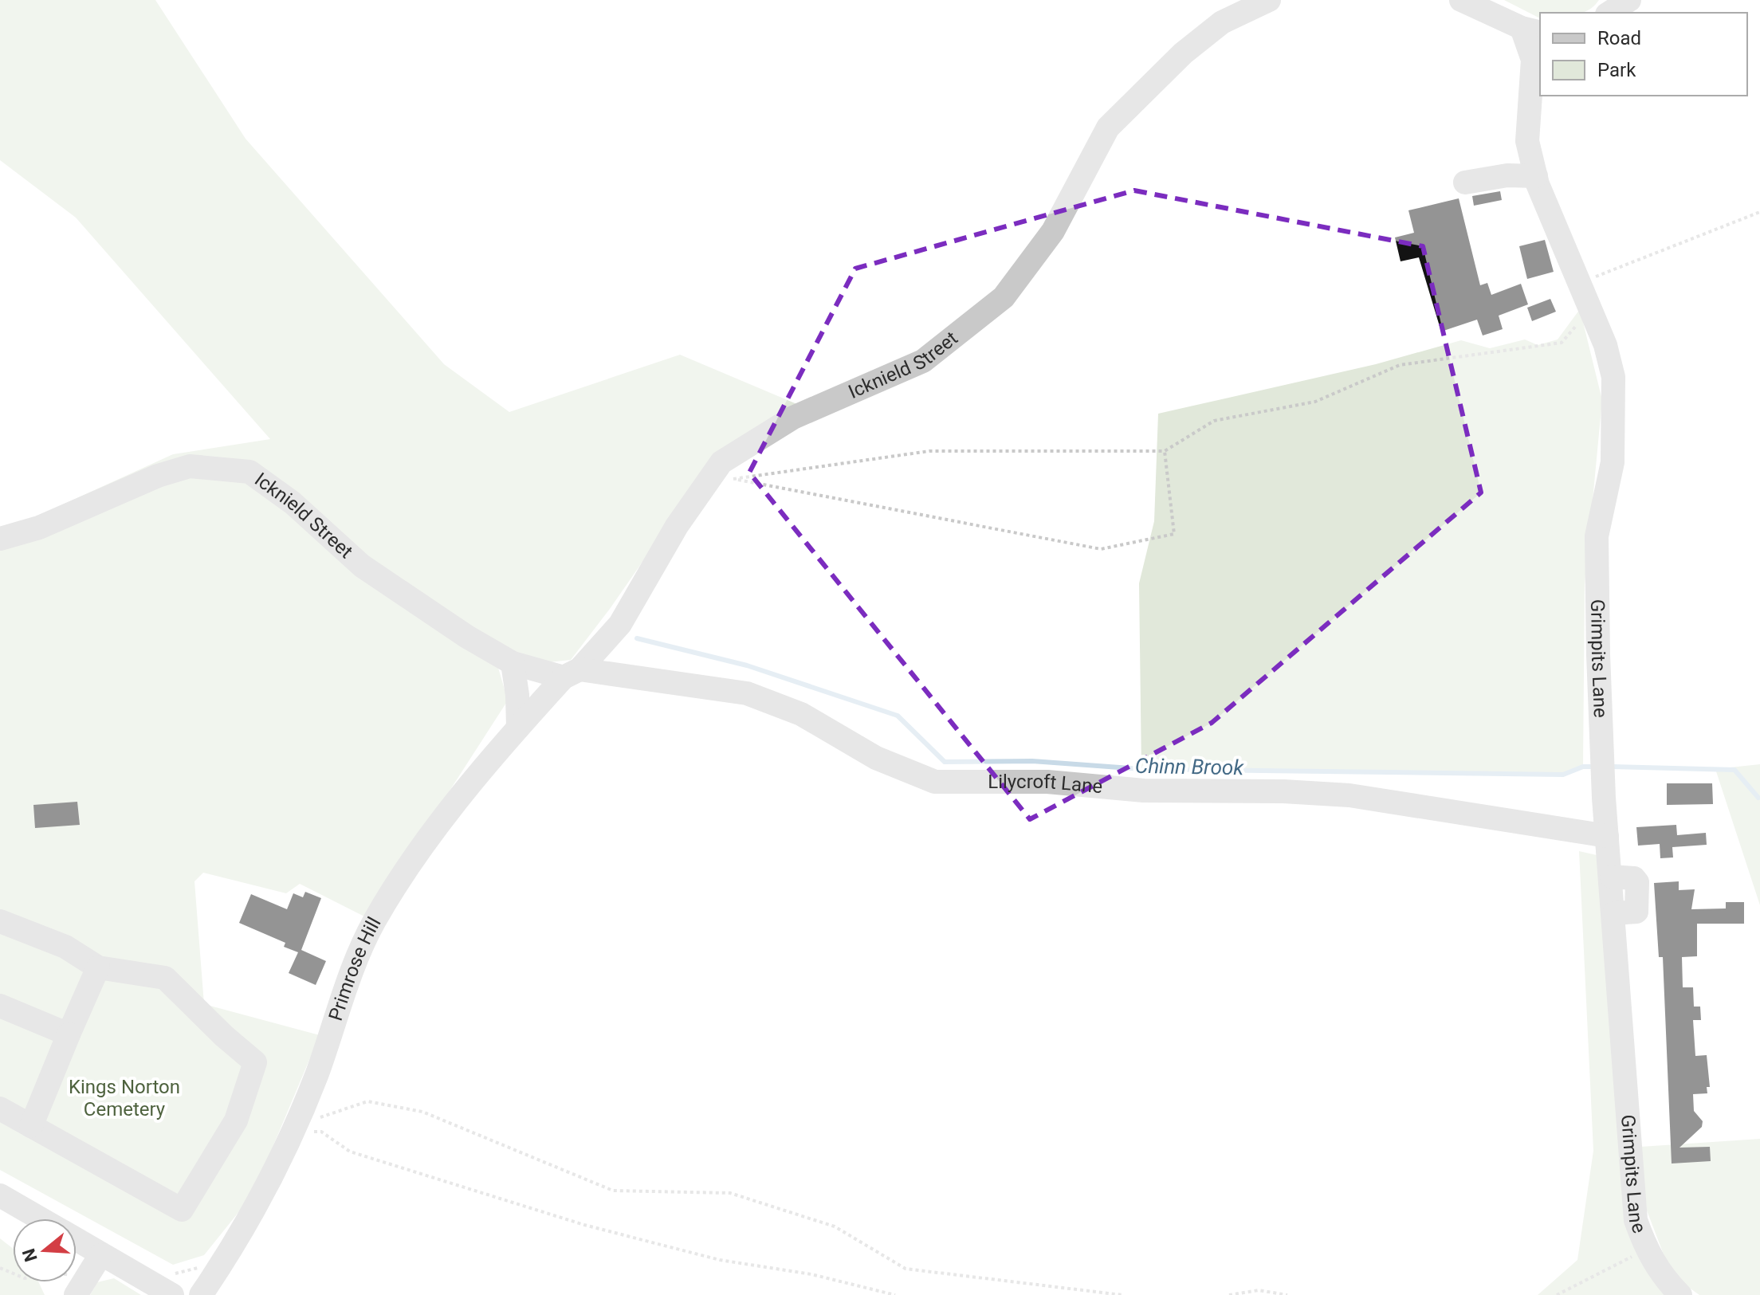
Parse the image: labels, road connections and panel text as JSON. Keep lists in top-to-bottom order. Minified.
{"streets":{"street":["Icknield Street","Grimpits Lane","Lilycroft Lane","Primrose Hill"]},"crossings":[["Icknield Street","Lilycroft Lane"],["Icknield Street","Primrose Hill"],["Grimpits Lane","Lilycroft Lane"],["Lilycroft Lane","Primrose Hill"]],"water":["Chinn Brook"],"parks":["Kings Norton Cemetery"],"legend":["Road","Park"],"north":"left"}
